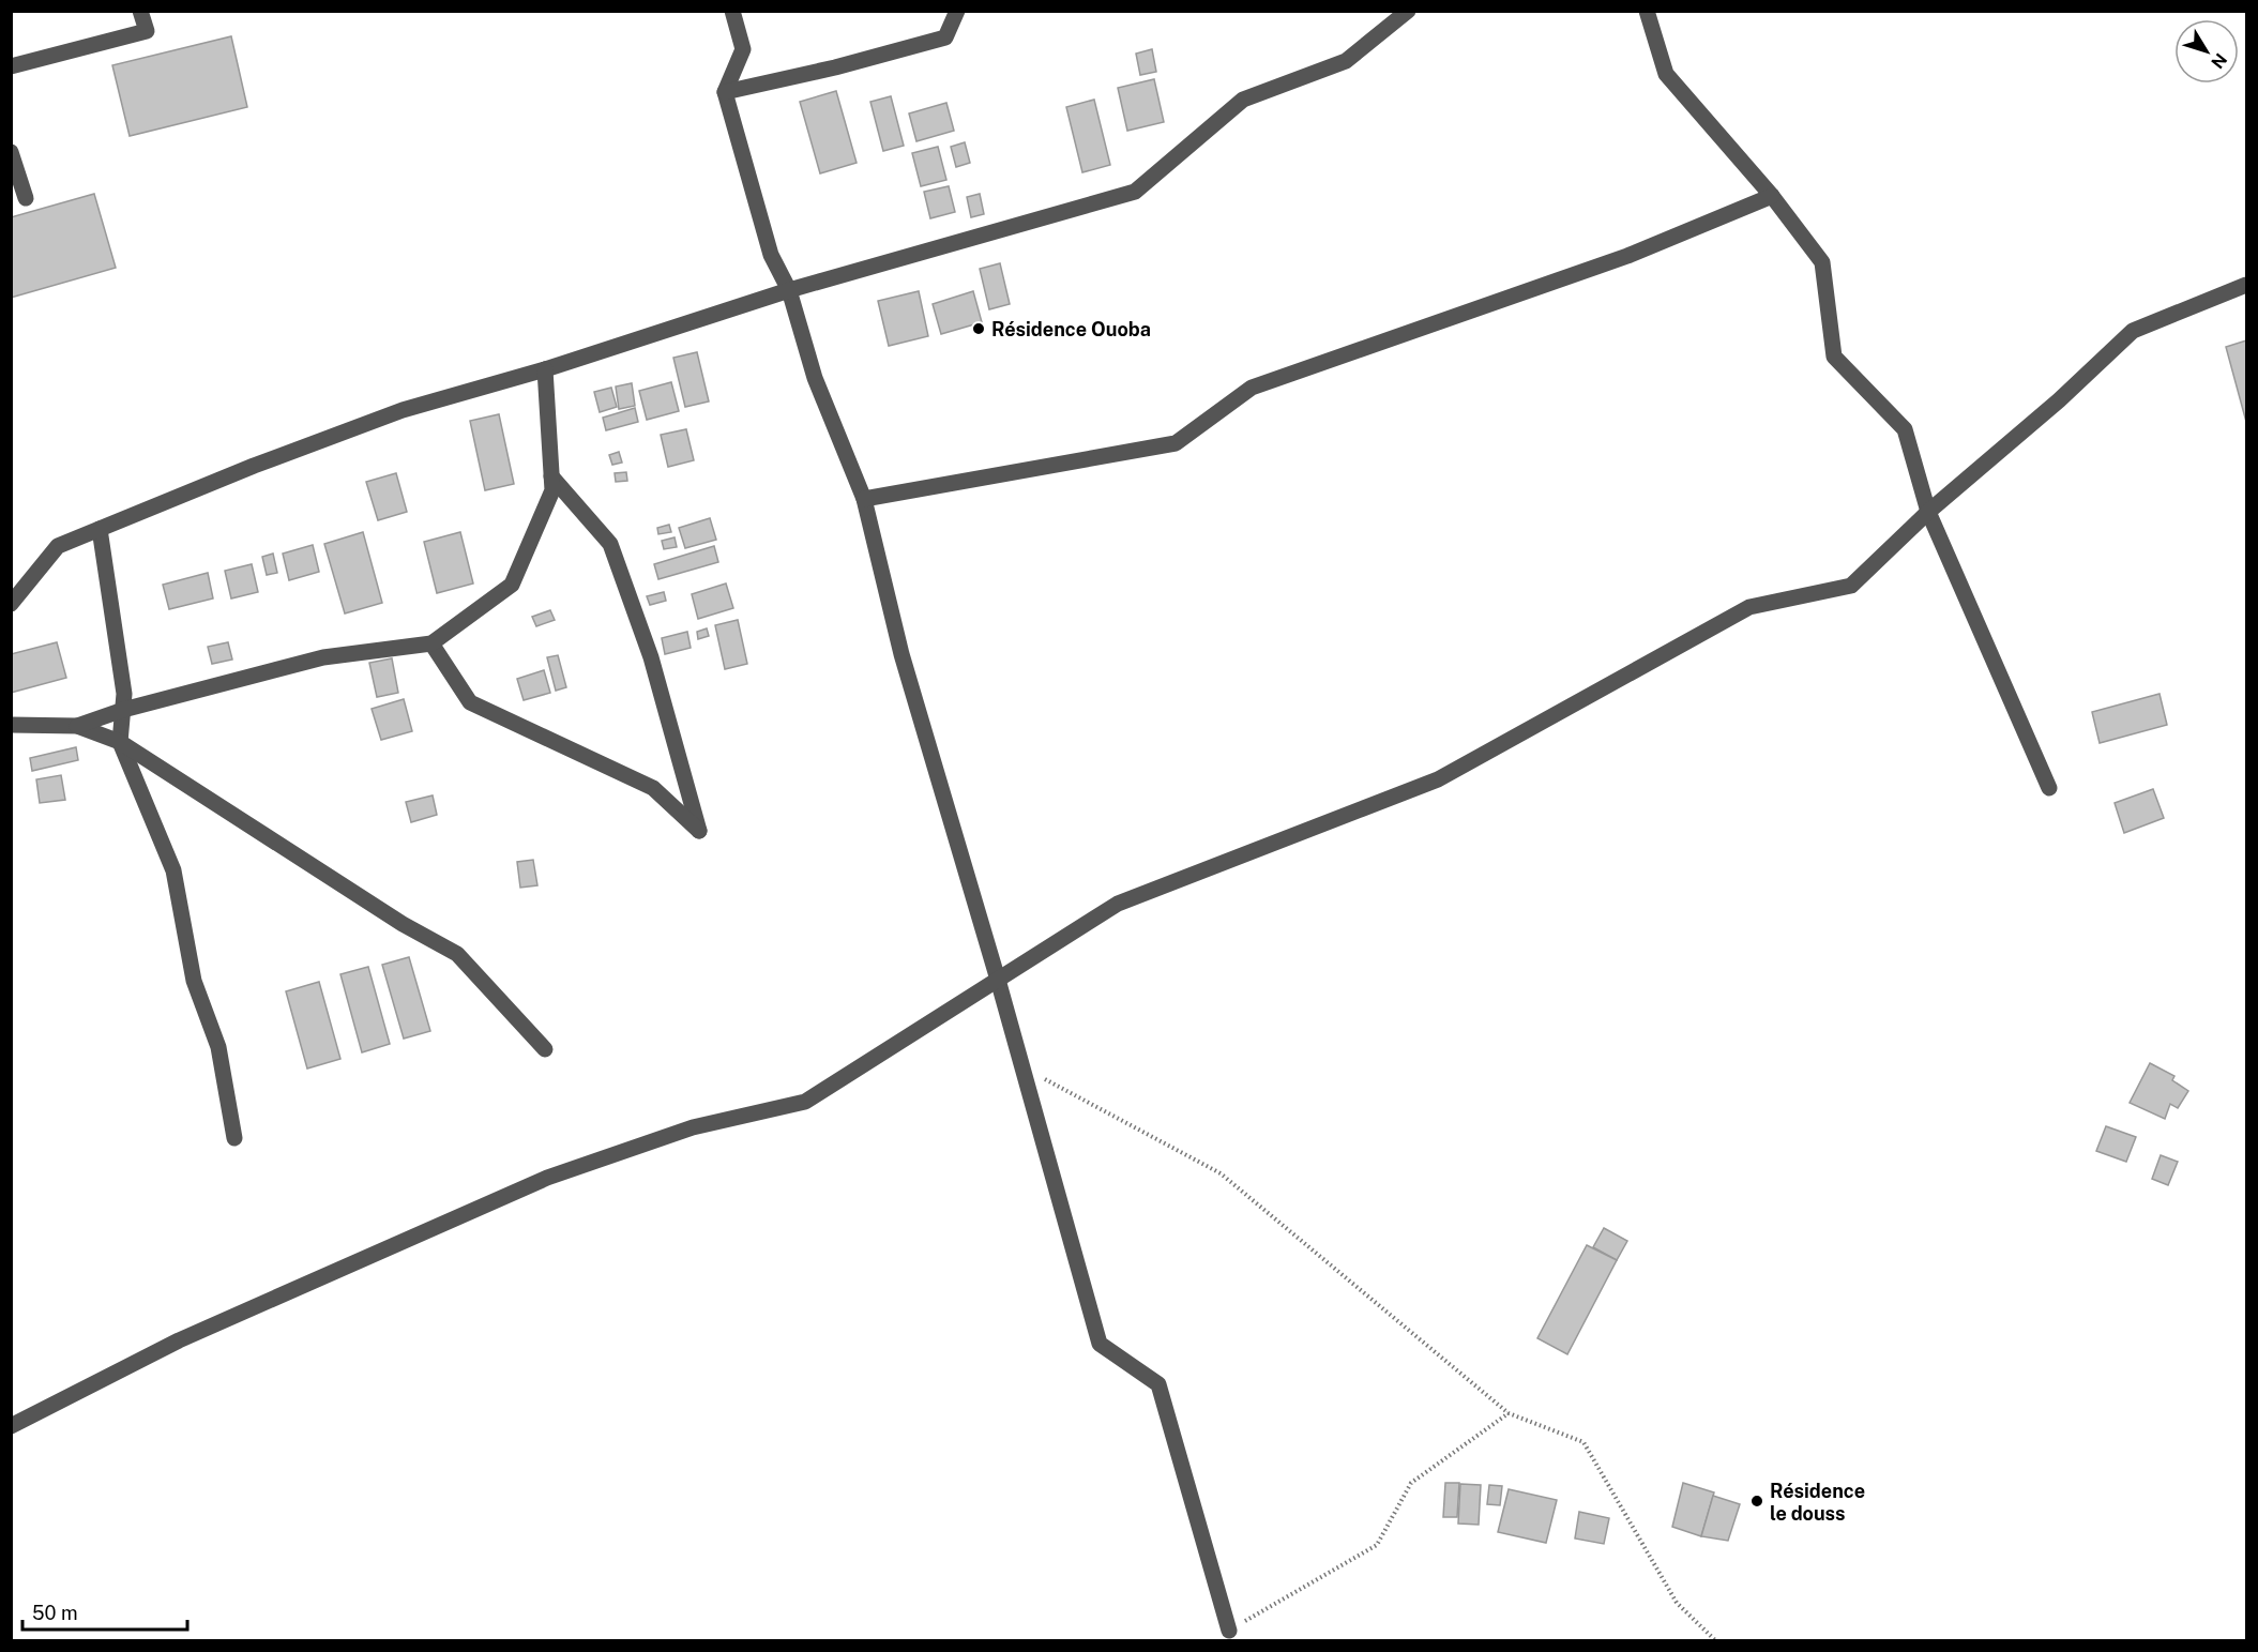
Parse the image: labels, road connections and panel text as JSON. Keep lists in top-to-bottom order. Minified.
{"places":["Résidence Ouoba","Résidence le douss"],"scale_bar":"50 m","north":"bottom right"}
